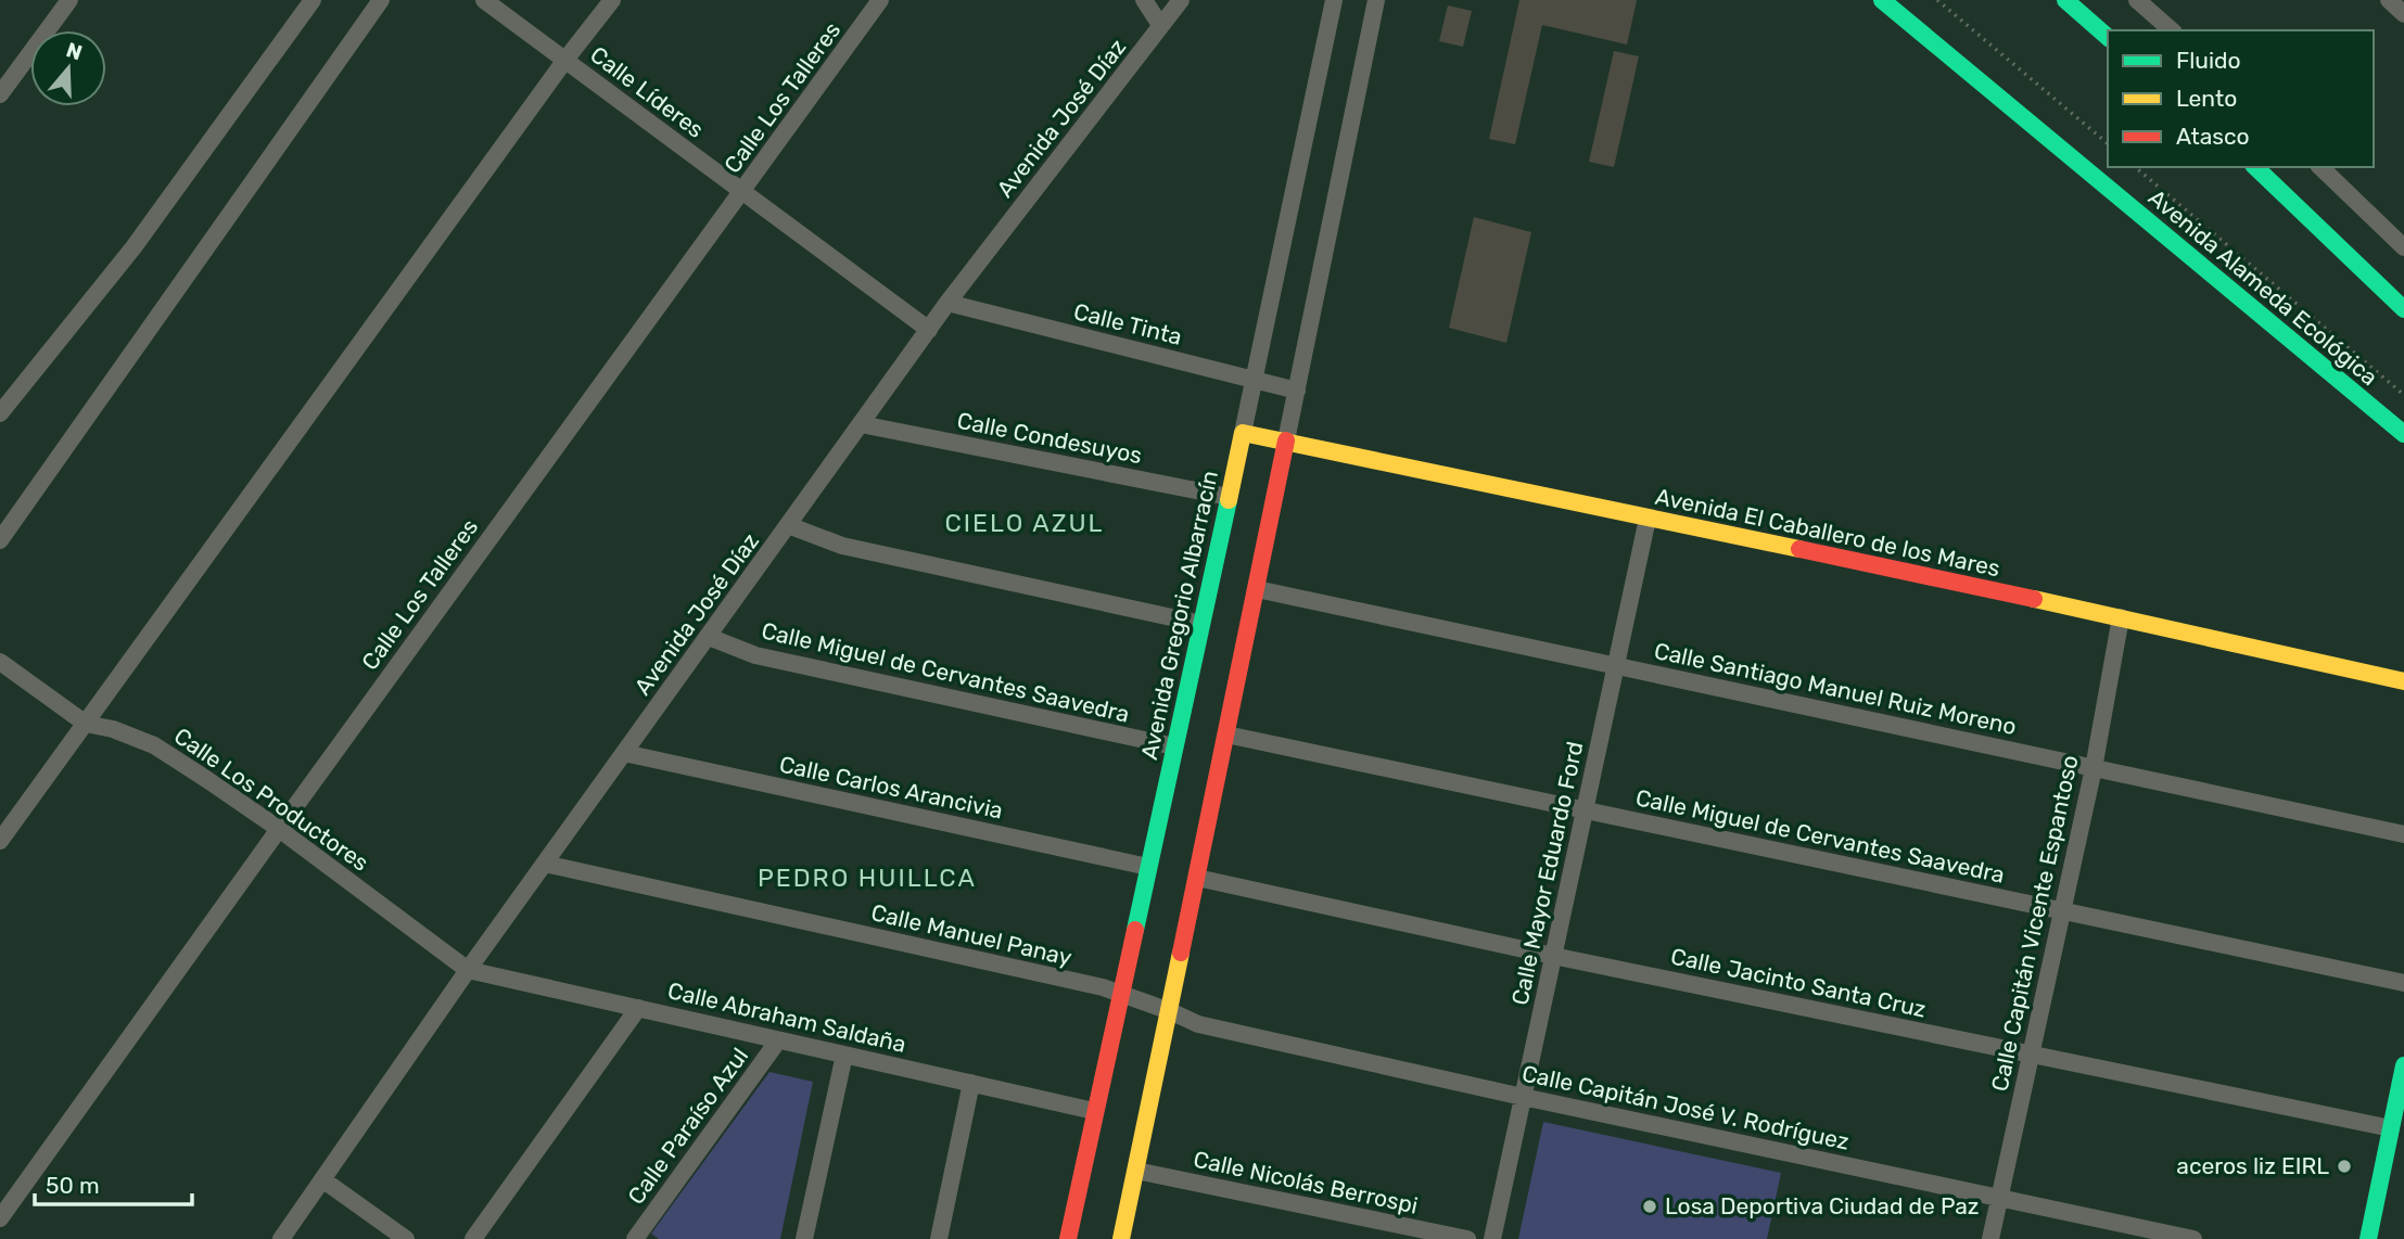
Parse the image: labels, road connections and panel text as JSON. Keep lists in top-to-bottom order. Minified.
{"streets":{"street":["Calle Líderes","Calle Los Talleres","Avenida José Díaz","Avenida Alameda Ecológica","Calle Tinta","Calle Condesuyos","Avenida El Caballero de los Mares","Avenida Gregorio Albarracín","Calle Miguel de Cervantes Saavedra","Calle Santiago Manuel Ruiz Moreno","Calle Carlos Arancivia","Calle Los Productores","Calle Mayor Eduardo Ford","Calle Capitán Vicente Espantoso","Calle Manuel Panay","Calle Jacinto Santa Cruz","Calle Abraham Saldaña","Calle Capitán José V. Rodríguez","Calle Paraíso Azul","Calle Nicolás Berrospi"]},"crossings":[["Calle Líderes","Calle Los Talleres"],["Calle Líderes","Avenida José Díaz"],["Calle Los Talleres","Calle Los Productores"],["Avenida José Díaz","Calle Tinta"],["Avenida José Díaz","Calle Condesuyos"],["Avenida José Díaz","Calle Miguel de Cervantes Saavedra"],["Avenida José Díaz","Calle Carlos Arancivia"],["Avenida José Díaz","Calle Los Productores"],["Avenida José Díaz","Calle Manuel Panay"],["Avenida José Díaz","Calle Abraham Saldaña"],["Calle Tinta","Avenida Gregorio Albarracín"],["Calle Condesuyos","Avenida Gregorio Albarracín"],["Avenida El Caballero de los Mares","Avenida Gregorio Albarracín"],["Avenida El Caballero de los Mares","Calle Mayor Eduardo Ford"],["Avenida El Caballero de los Mares","Calle Capitán Vicente Espantoso"],["Avenida Gregorio Albarracín","Calle Miguel de Cervantes Saavedra"],["Avenida Gregorio Albarracín","Calle Carlos Arancivia"],["Avenida Gregorio Albarracín","Calle Manuel Panay"],["Avenida Gregorio Albarracín","Calle Abraham Saldaña"],["Calle Miguel de Cervantes Saavedra","Calle Mayor Eduardo Ford"],["Calle Miguel de Cervantes Saavedra","Calle Capitán Vicente Espantoso"],["Calle Santiago Manuel Ruiz Moreno","Calle Mayor Eduardo Ford"],["Calle Santiago Manuel Ruiz Moreno","Calle Capitán Vicente Espantoso"],["Calle Los Productores","Calle Abraham Saldaña"],["Calle Mayor Eduardo Ford","Calle Jacinto Santa Cruz"],["Calle Mayor Eduardo Ford","Calle Capitán José V. Rodríguez"],["Calle Capitán Vicente Espantoso","Calle Jacinto Santa Cruz"],["Calle Capitán Vicente Espantoso","Calle Capitán José V. Rodríguez"],["Calle Manuel Panay","Calle Capitán José V. Rodríguez"],["Calle Abraham Saldaña","Calle Paraíso Azul"]],"districts":["CIELO AZUL","PEDRO HUILLCA"],"places":["aceros liz EIRL","Losa Deportiva Ciudad de Paz"],"legend":["Fluido","Lento","Atasco"],"scale_bar":"50 m","north":"top"}
